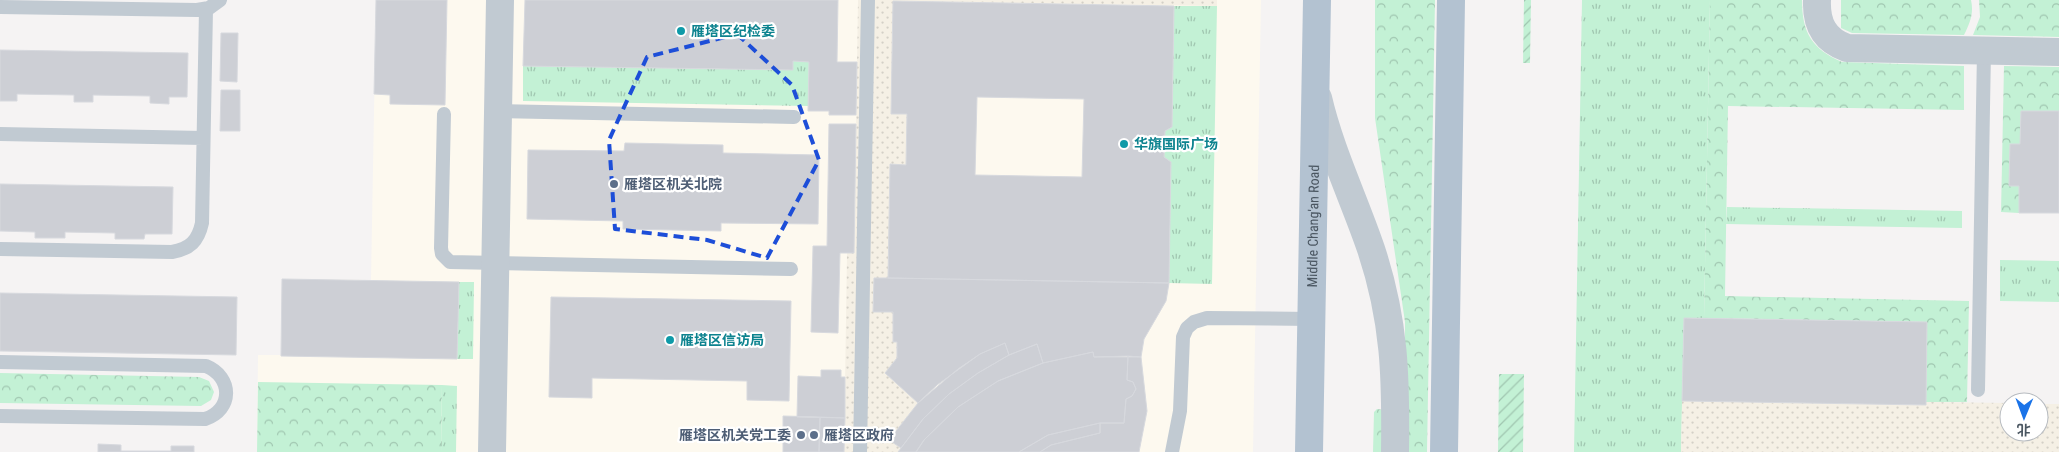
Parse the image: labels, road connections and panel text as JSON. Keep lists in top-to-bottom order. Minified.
{"streets":{"main road":["Middle Chang'an Road"]},"places":["雁塔区纪检委","华旗国际广场","雁塔区机关北院","雁塔区信访局","雁塔区机关党工委","雁塔区政府"],"north":"bottom"}
